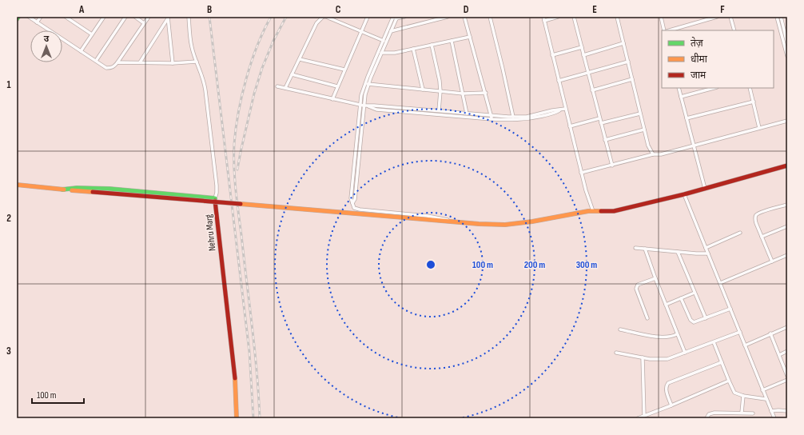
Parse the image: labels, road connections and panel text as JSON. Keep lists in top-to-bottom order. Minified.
{"streets":{"street":["Nehru Marg"]},"legend":["तेज़","धीमा","जाम"],"scale_bar":"100 m","north":"top","grid":{"columns":["A","B","C","D","E","F"],"rows":["1","2","3"]},"rings":["100 m","200 m","300 m"]}
